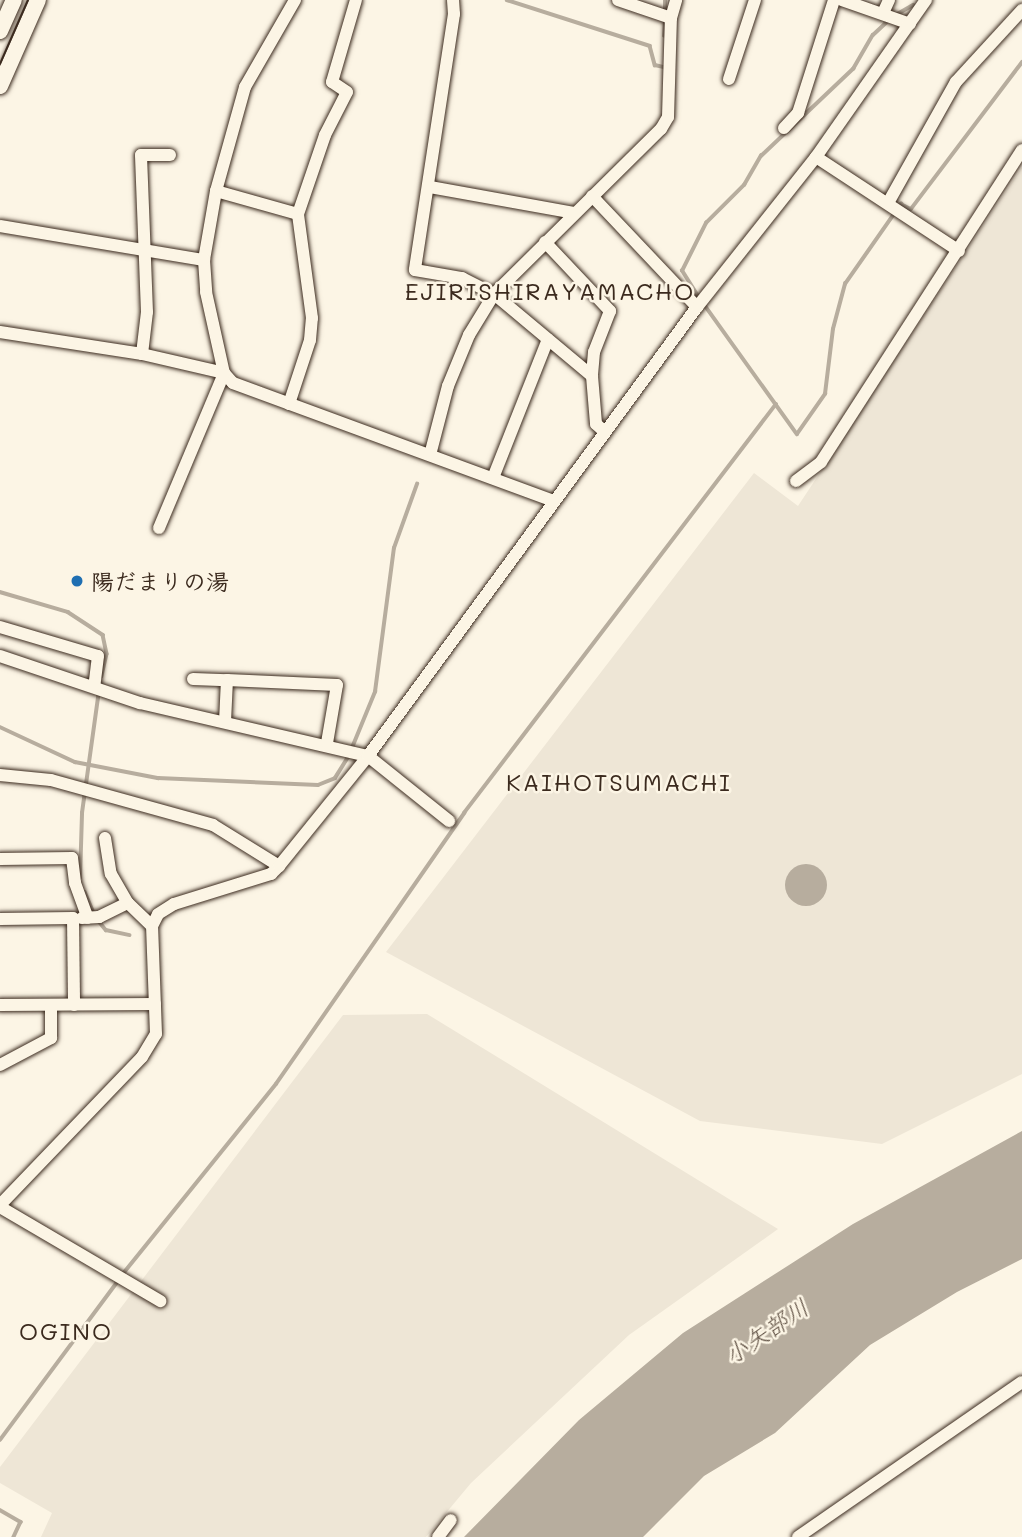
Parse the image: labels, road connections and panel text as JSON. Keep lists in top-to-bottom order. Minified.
{"districts":["EJIRISHIRAYAMACHO","KAIHOTSUMACHI","OGINO"],"water":["小矢部川"],"places":["陽だまりの湯"]}
